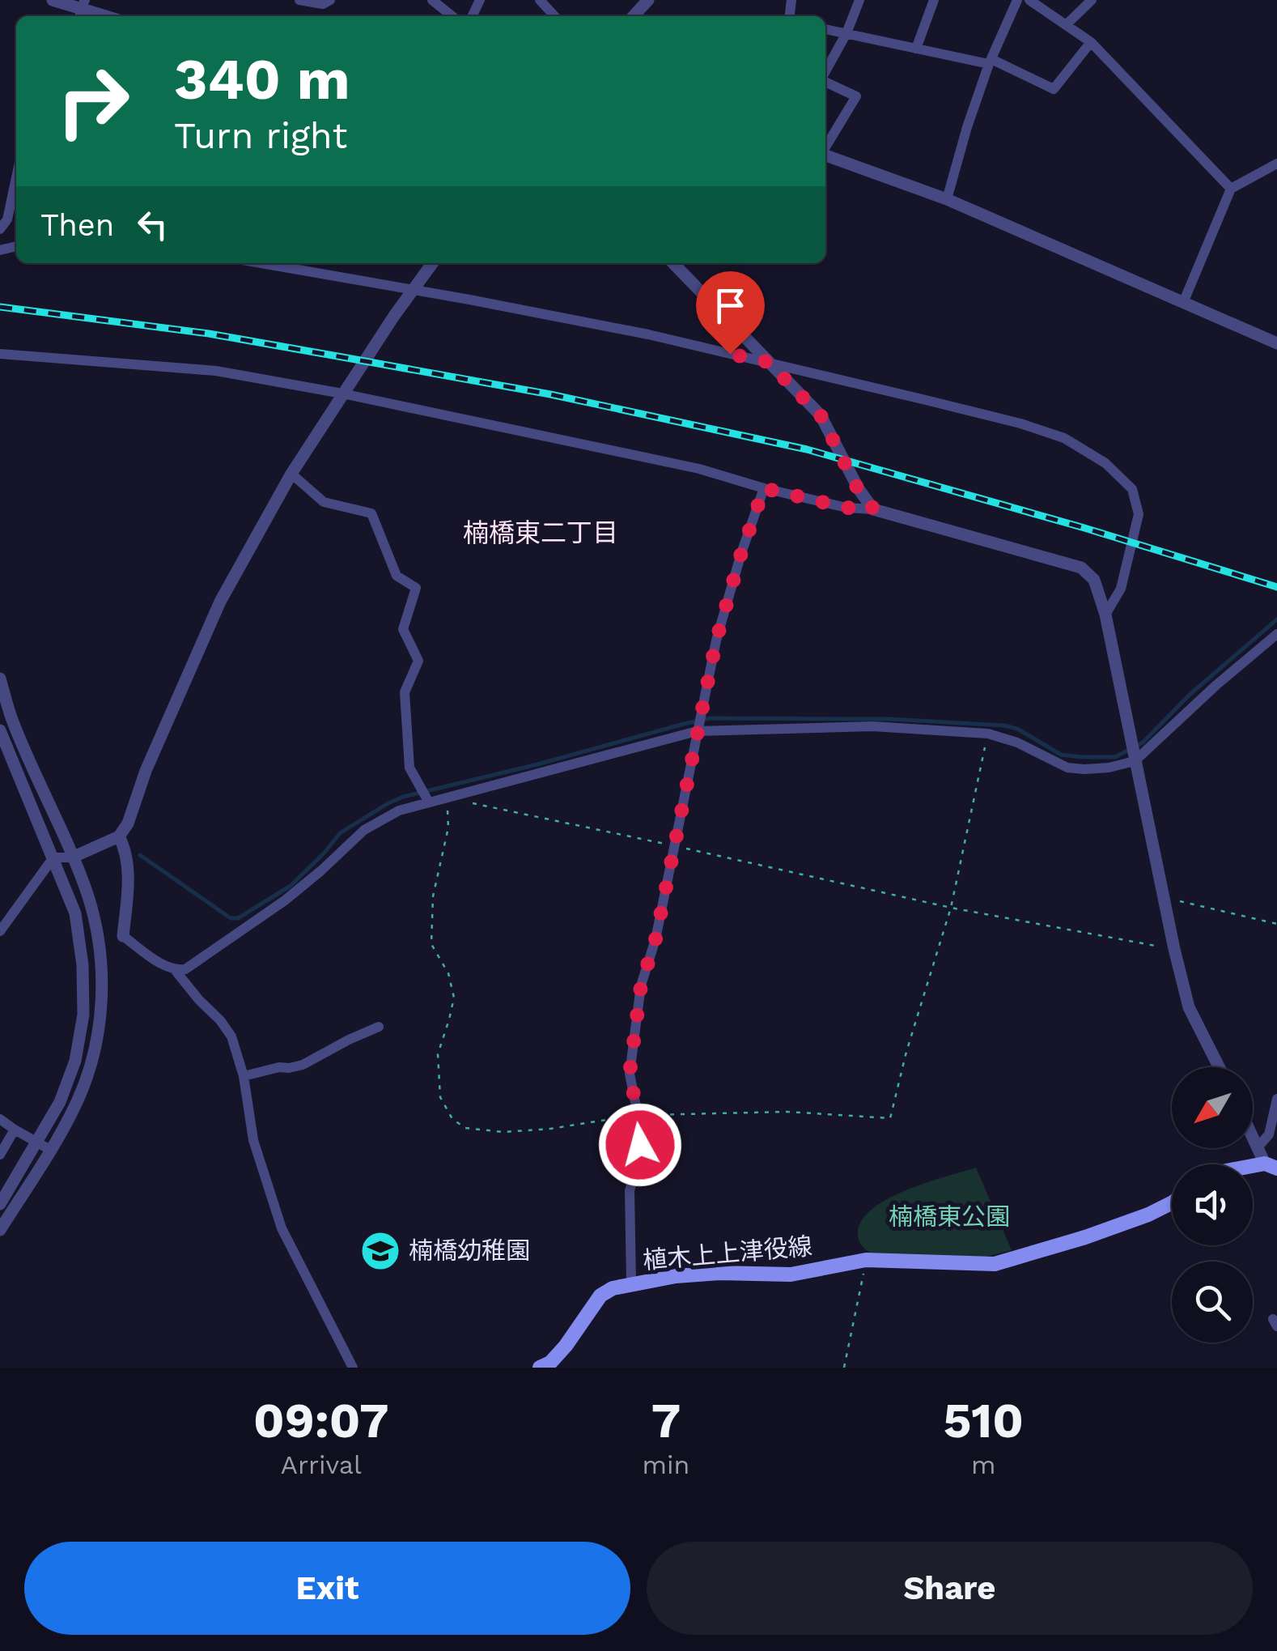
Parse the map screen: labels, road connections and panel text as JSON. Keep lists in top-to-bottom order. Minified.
{"streets":{"main road":["植木上上津役線"]},"districts":["楠橋東二丁目"],"parks":["楠橋東公園"],"places":{"school or university":["楠橋幼稚園"]},"north":"bottom left","page":{"turn":["340 m","Turn right"],"then":"Then","eta":["09:07","Arrival","7","min","510","m"],"buttons":["Exit","Share"]}}
